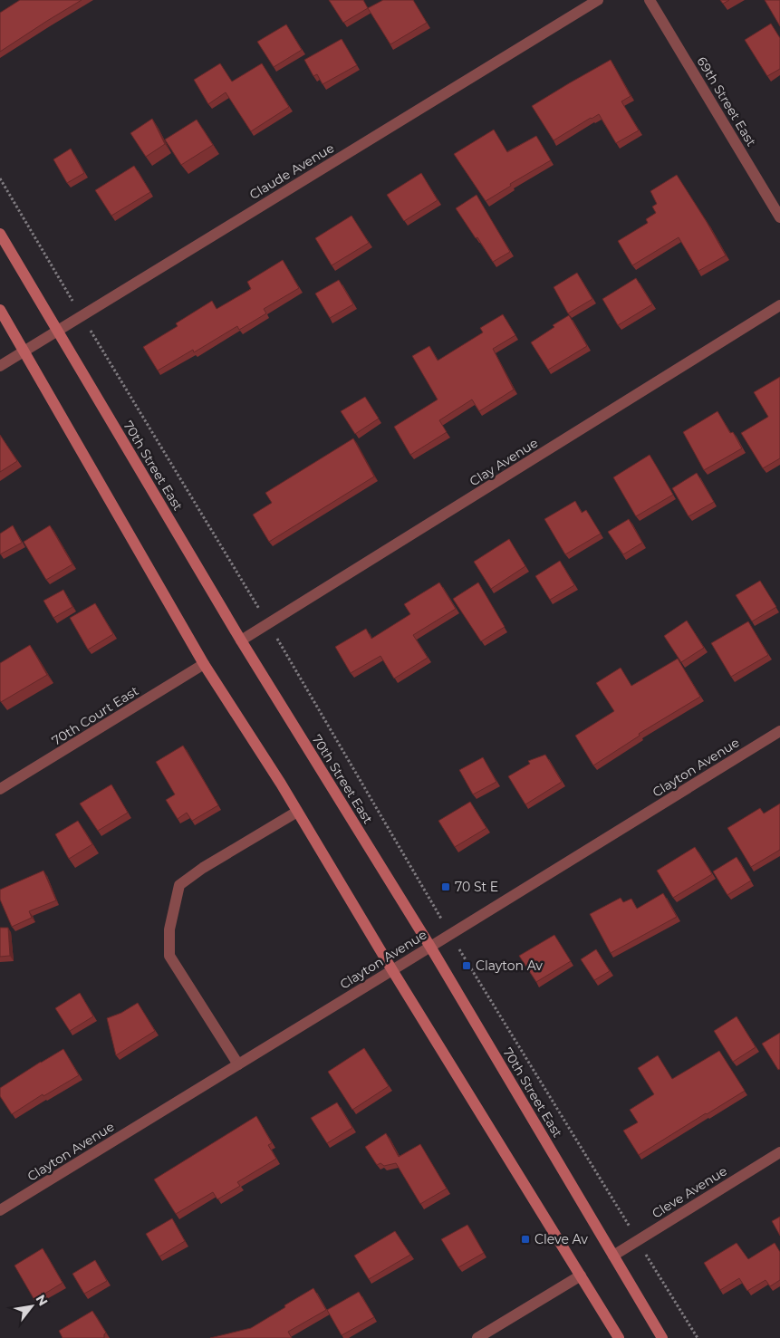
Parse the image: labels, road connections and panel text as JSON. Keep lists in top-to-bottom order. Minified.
{"streets":{"main road":["70th Street East"],"street":["69th Street East","Claude Avenue","Clay Avenue","70th Court East","Clayton Avenue","Cleve Avenue"]},"crossings":[["Claude Avenue","70th Street East"],["Clay Avenue","70th Street East"],["70th Street East","Clayton Avenue"],["70th Street East","Cleve Avenue"]],"places":{"transit":["70 St E","Clayton Av","Cleve Av"]},"north":"top right"}
